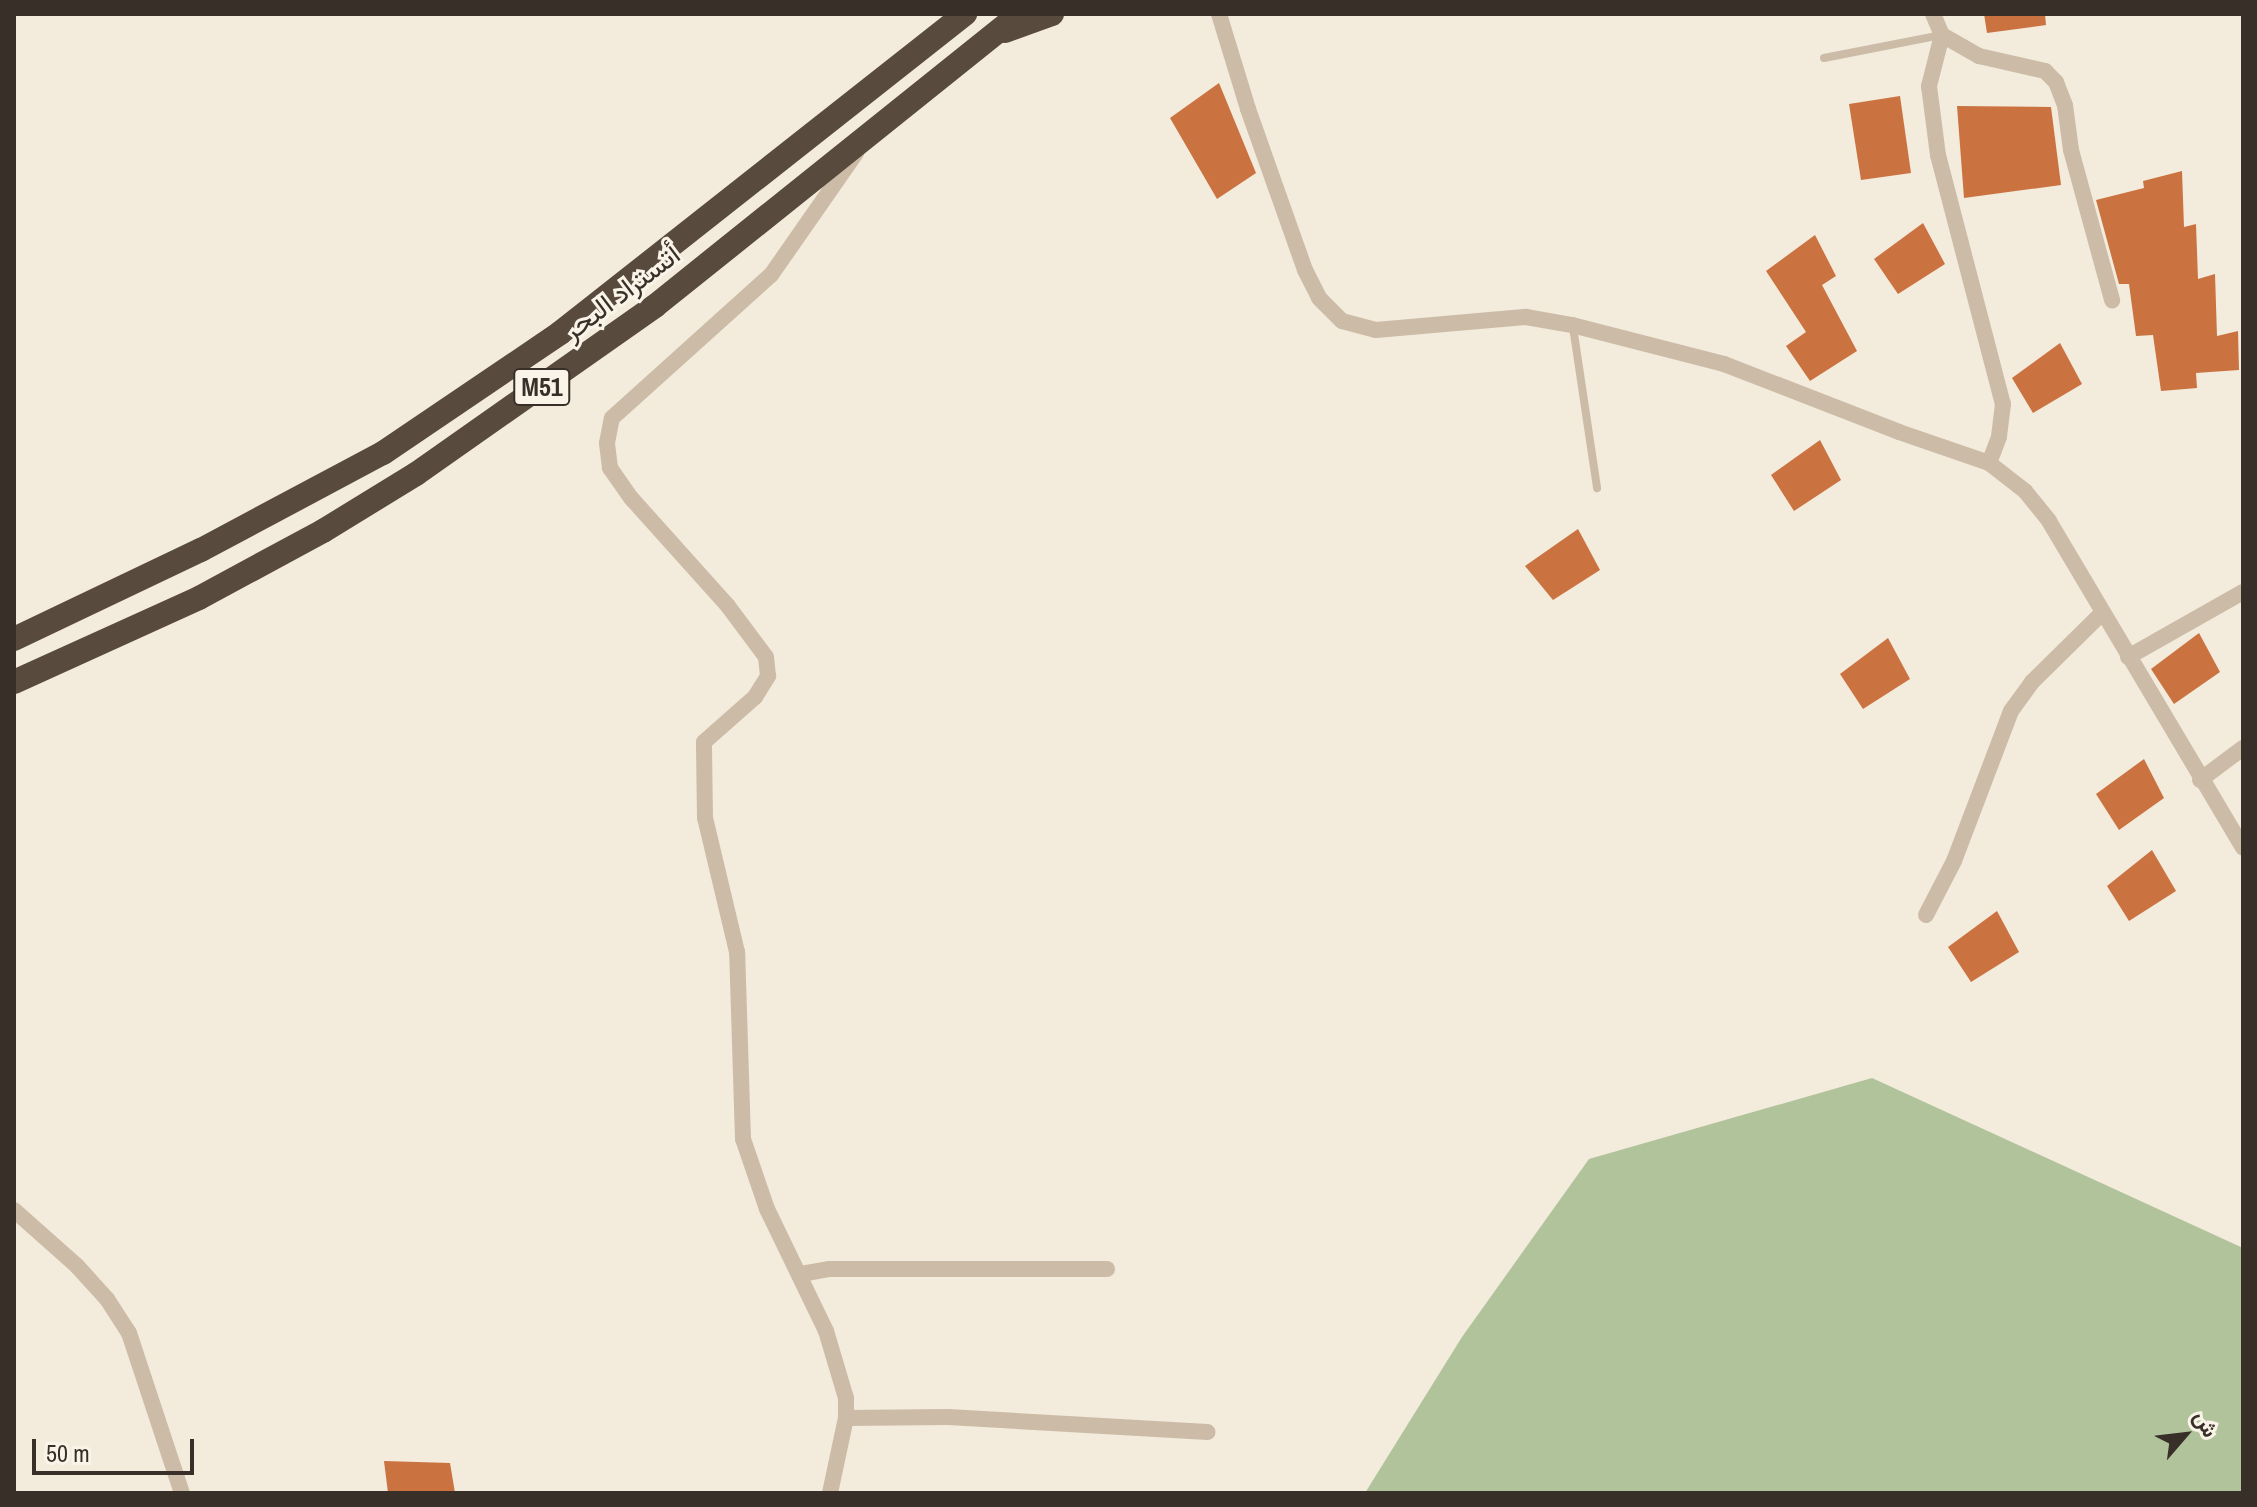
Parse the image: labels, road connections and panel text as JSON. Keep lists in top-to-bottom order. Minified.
{"streets":{"highway":["أتستراد البحر","M51"]},"scale_bar":"50 m","north":"top right"}
